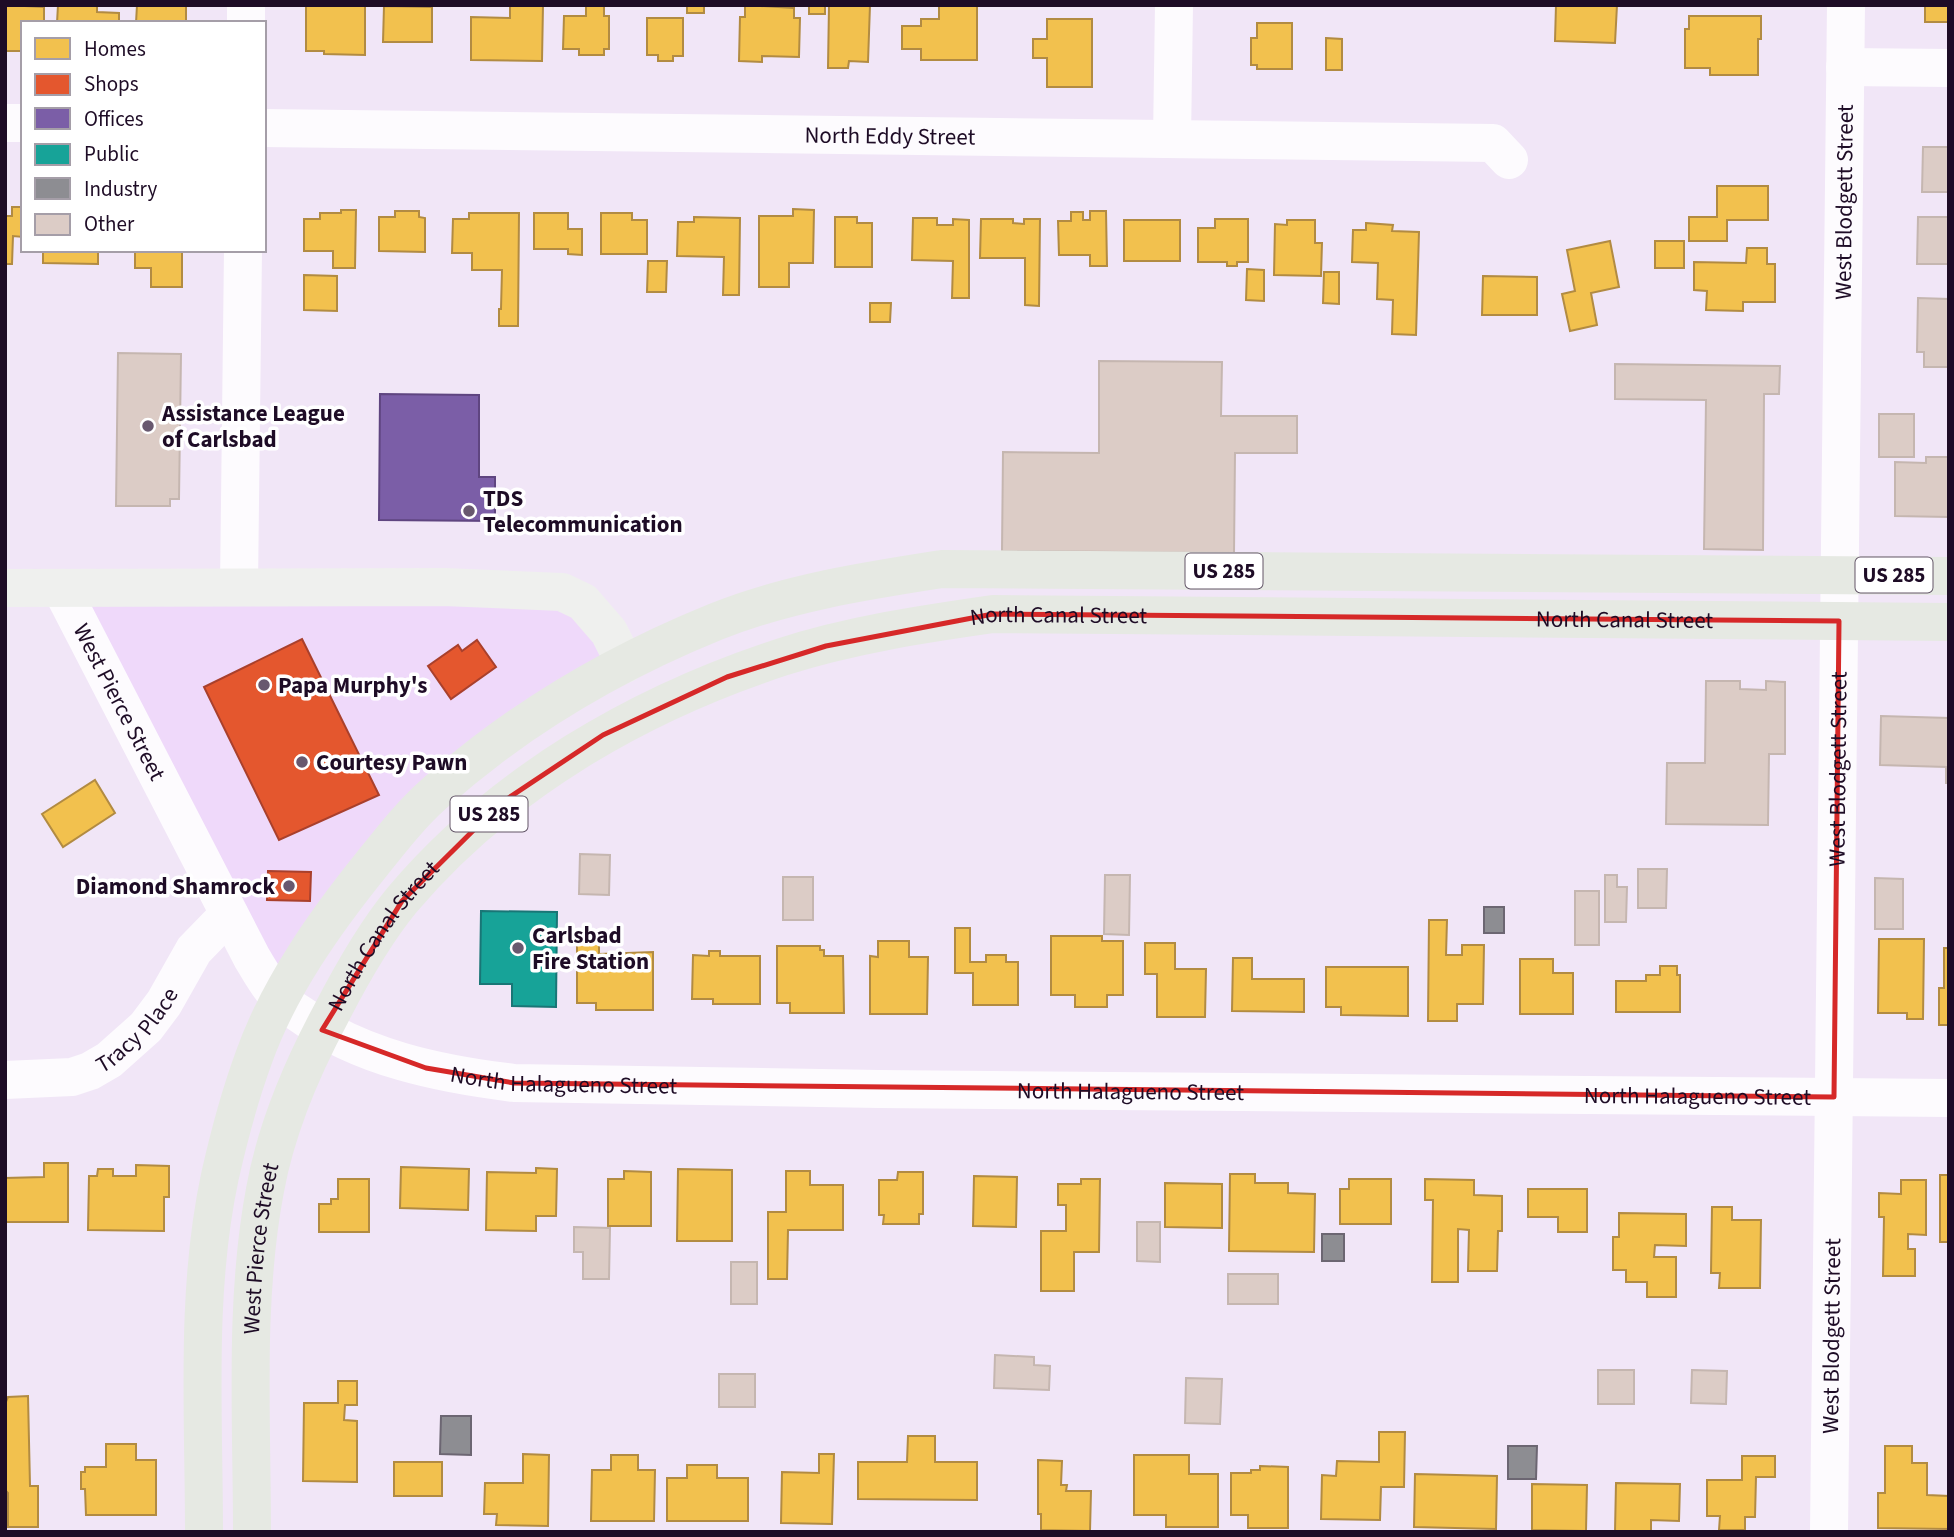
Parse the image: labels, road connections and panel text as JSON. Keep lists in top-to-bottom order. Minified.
{"streets":{"highway":["US 285","North Canal Street","West Pierce Street"],"street":["North Eddy Street","West Blodgett Street","Tracy Place","North Halagueno Street"]},"crossings":[["West Blodgett Street","North Canal Street"],["West Blodgett Street","North Halagueno Street"],["US 285","North Canal Street"],["US 285","West Pierce Street"],["North Canal Street","West Pierce Street"],["North Canal Street","North Halagueno Street"],["West Pierce Street","Tracy Place"],["West Pierce Street","North Halagueno Street"]],"places":["Assistance League of Carlsbad","TDS Telecommunication","Papa Murphy's","Courtesy Pawn","Diamond Shamrock","Carlsbad Fire Station"],"legend":["Homes","Shops","Offices","Public","Industry","Other"]}
